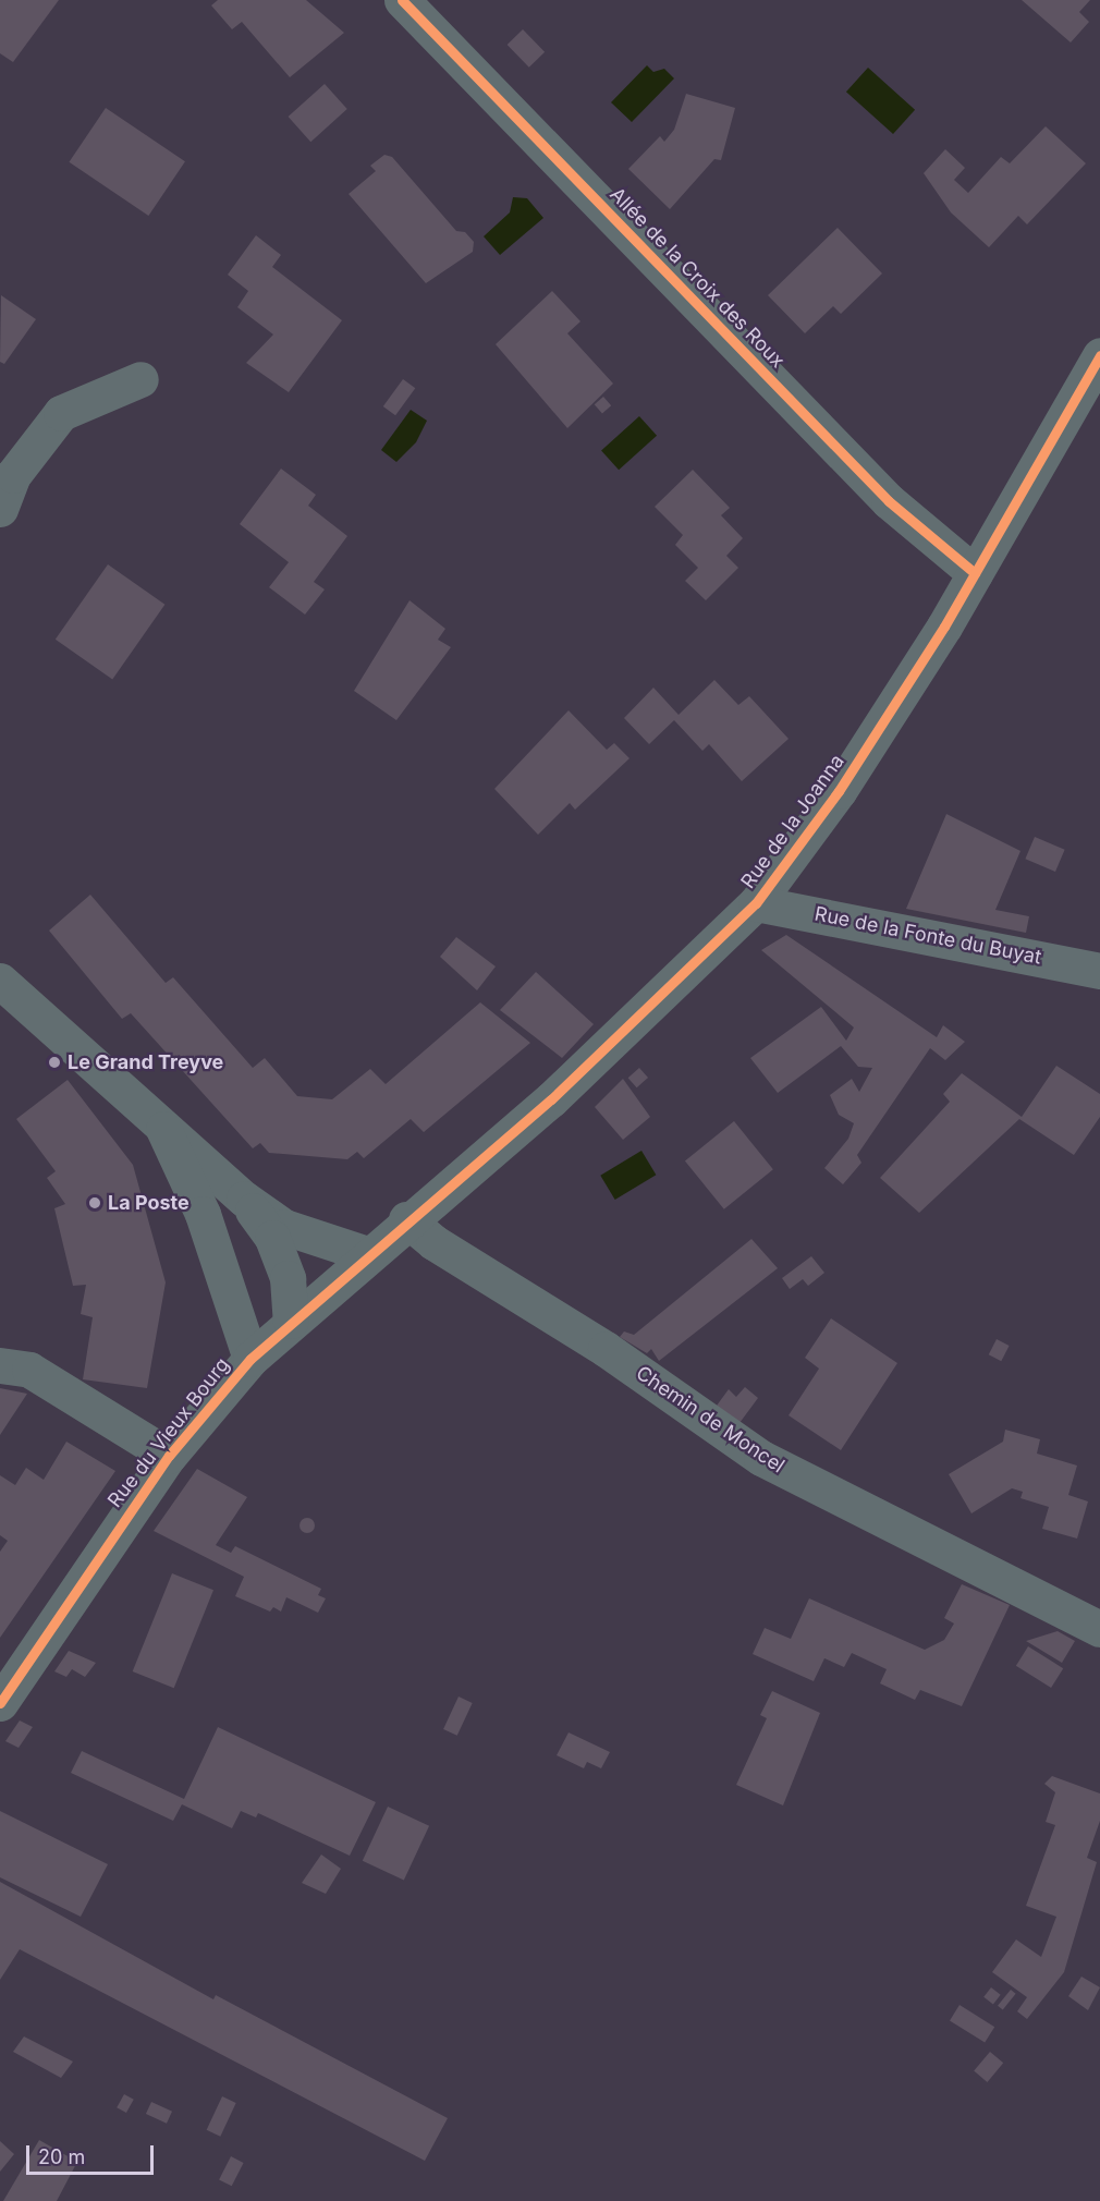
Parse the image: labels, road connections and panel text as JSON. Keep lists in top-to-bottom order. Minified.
{"streets":{"street":["Allée de la Croix des Roux","Rue de la Joanna","Rue de la Fonte du Buyat","Chemin de Moncel","Rue du Vieux Bourg"]},"crossings":[["Allée de la Croix des Roux","Rue de la Joanna"],["Rue de la Joanna","Rue de la Fonte du Buyat"],["Rue de la Joanna","Chemin de Moncel"],["Rue de la Joanna","Rue du Vieux Bourg"],["Chemin de Moncel","Rue du Vieux Bourg"]],"places":["Le Grand Treyve","La Poste"],"scale_bar":"20 m"}
